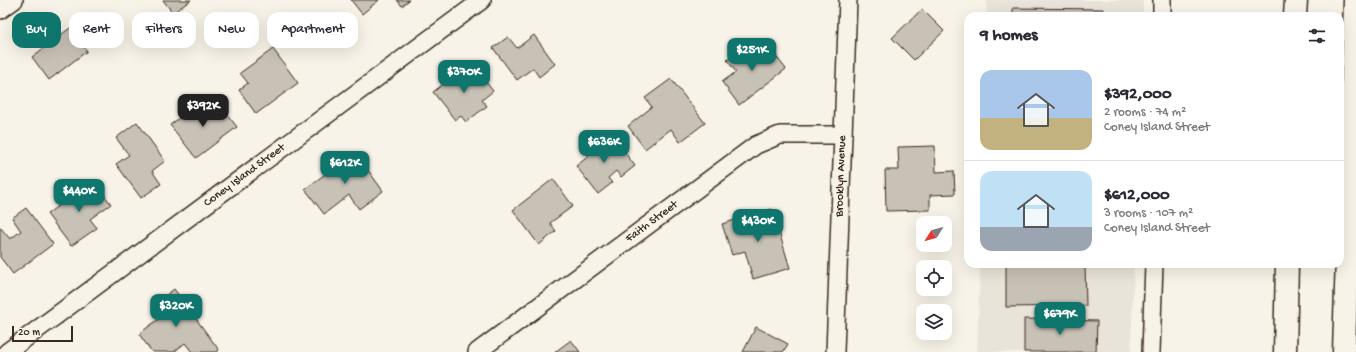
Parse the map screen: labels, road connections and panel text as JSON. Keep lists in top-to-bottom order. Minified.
{"streets":{"street":["Coney Island Street","Brooklyn Avenue","Faith Street"]},"crossings":[["Brooklyn Avenue","Faith Street"]],"scale_bar":"20 m","north":"bottom left","page":{"chip":["Buy","Rent","Filters","New","Apartment"],"heading":"9 homes","price":["$251K","$370K","$392K","$636K","$612K","$440K","$430K","$320K","$679K"],"list":[{"name":"$392,000","note":"2 rooms · 74 m² · Coney Island Street"},{"name":"$612,000","note":"3 rooms · 107 m² · Coney Island Street"}],"scale":"20 m"}}
